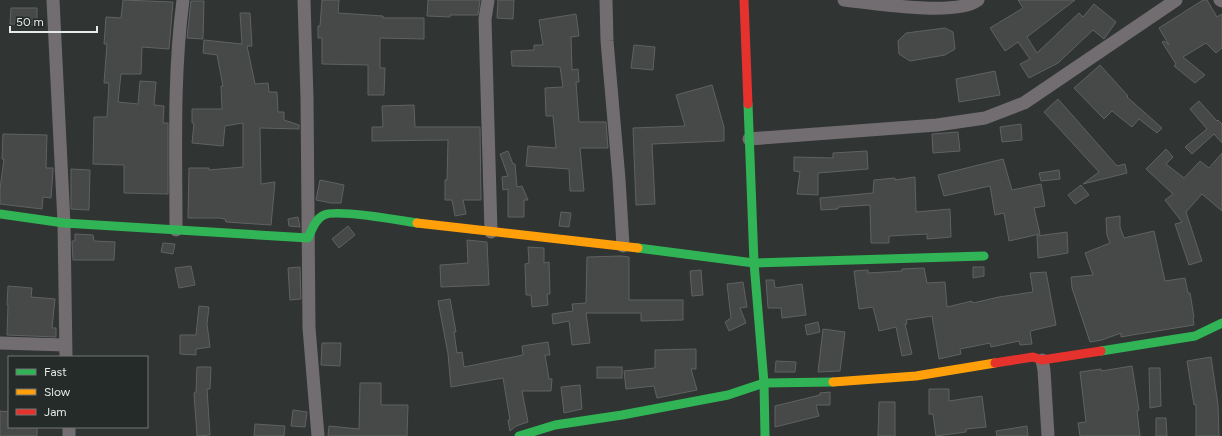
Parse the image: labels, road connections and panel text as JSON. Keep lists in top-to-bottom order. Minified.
{"legend":["Fast","Slow","Jam"],"scale_bar":"50 m"}
